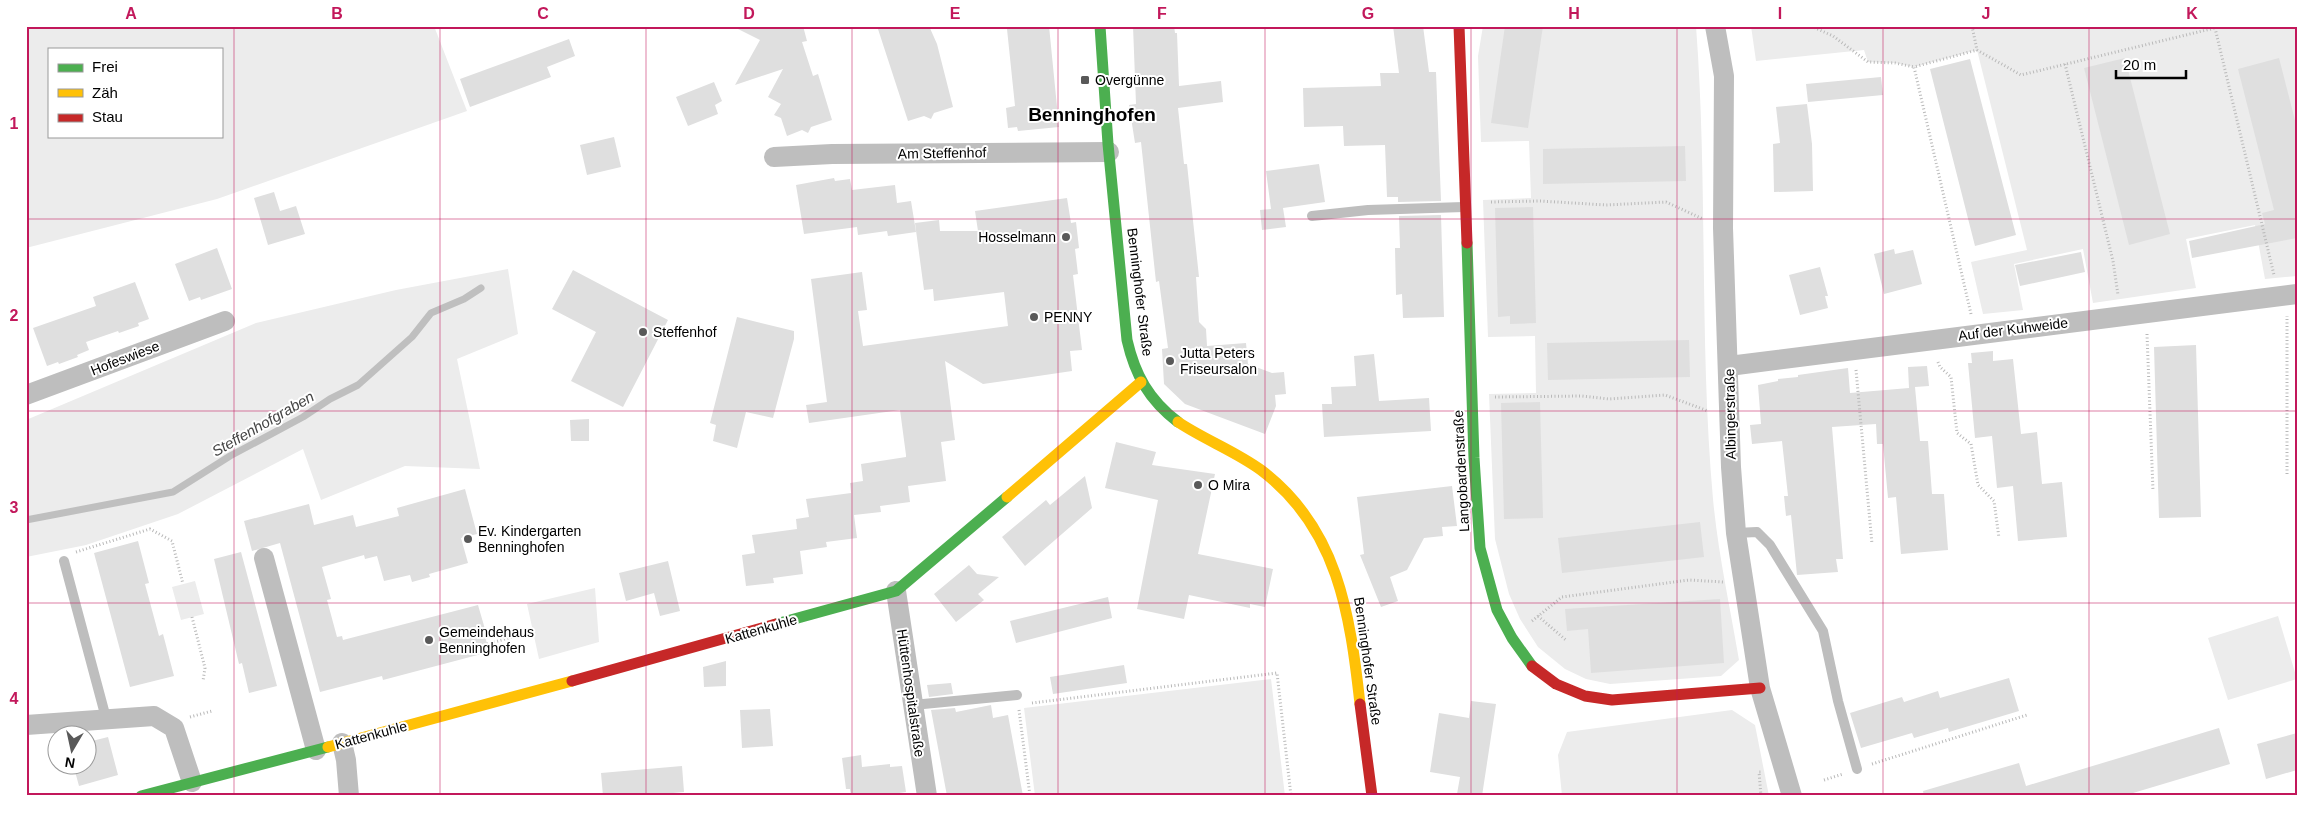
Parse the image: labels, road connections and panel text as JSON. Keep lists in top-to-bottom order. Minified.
{"streets":{"street":["Am Steffenhof","Benninghofer Straße","Auf der Kuhweide","Hofeswiese","Albingerstraße","Langobardenstraße","Kattenkuhle","Hüttenhospitalstraße"]},"crossings":[["Am Steffenhof","Benninghofer Straße"],["Benninghofer Straße","Kattenkuhle"],["Auf der Kuhweide","Albingerstraße"],["Albingerstraße","Langobardenstraße"],["Kattenkuhle","Hüttenhospitalstraße"]],"districts":["Benninghofen"],"water":["Steffenhofgraben"],"places":{"transit":["Overgünne"],"other":["Hosselmann","PENNY","Steffenhof","Jutta Peters Friseursalon","O Mira","Ev. Kindergarten Benninghofen","Gemeindehaus Benninghofen"]},"legend":["Frei","Zäh","Stau"],"scale_bar":"20 m","north":"bottom","grid":{"columns":["A","B","C","D","E","F","G","H","I","J","K"],"rows":["1","2","3","4"]}}
